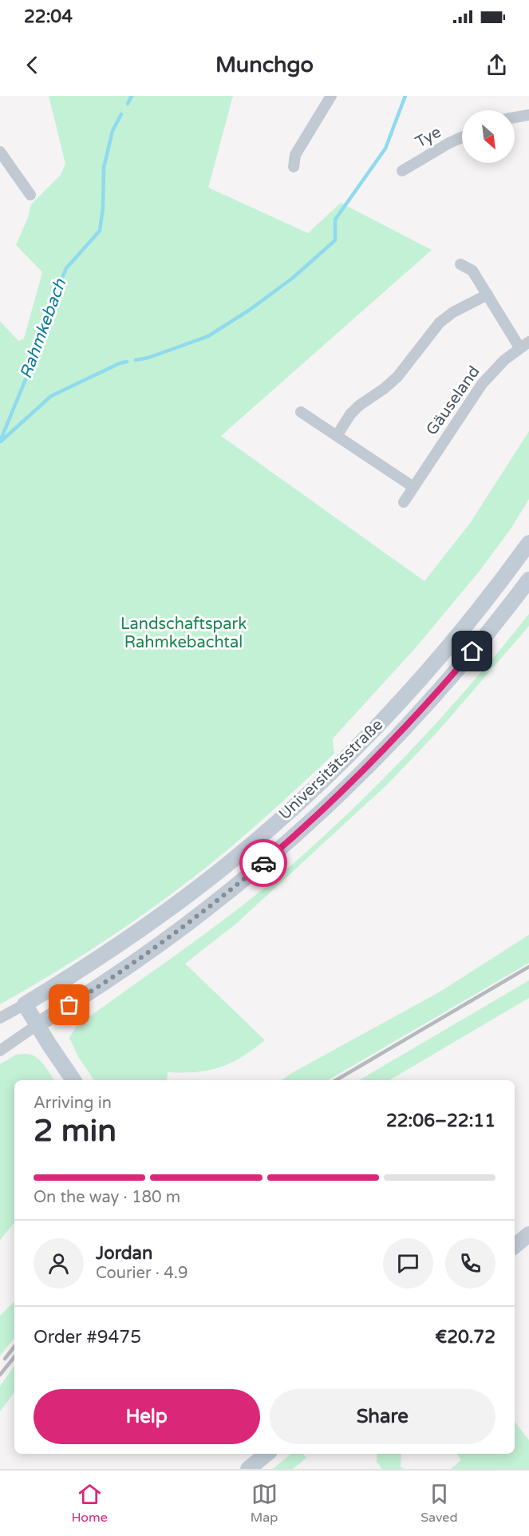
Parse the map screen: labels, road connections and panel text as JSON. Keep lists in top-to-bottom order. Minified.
{"streets":{"street":["Tye","Gäuseland","Universitätsstraße"]},"water":["Rahmkebach"],"parks":["Landschaftspark Rahmkebachtal"],"north":"bottom right","page":{"status":"22:04","header":"Munchgo","heading":["2 min","Arriving in","22:06–22:11"],"panel":["Jordan","Courier · 4.9","Order #9475","€20.72"],"bar":"On the way · 180 m","buttons":["Help","Share"],"tabs":["Home","Map","Saved"]}}
